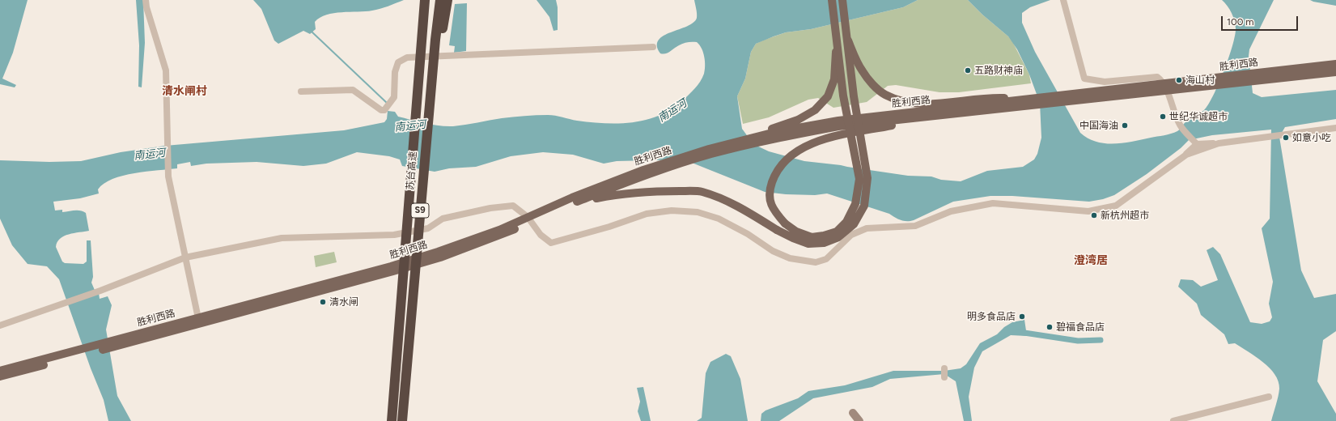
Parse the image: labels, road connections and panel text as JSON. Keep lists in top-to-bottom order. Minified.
{"streets":{"highway":["苏台高速","S9"],"main road":["胜利西路"]},"districts":["清水闸村","澄湾居"],"water":["南运河"],"places":["五路财神庙","海山村","世纪华诚超市","中国海油","如意小吃","新杭州超市","清水闸","明多食品店","碧福食品店"],"scale_bar":"100 m"}
